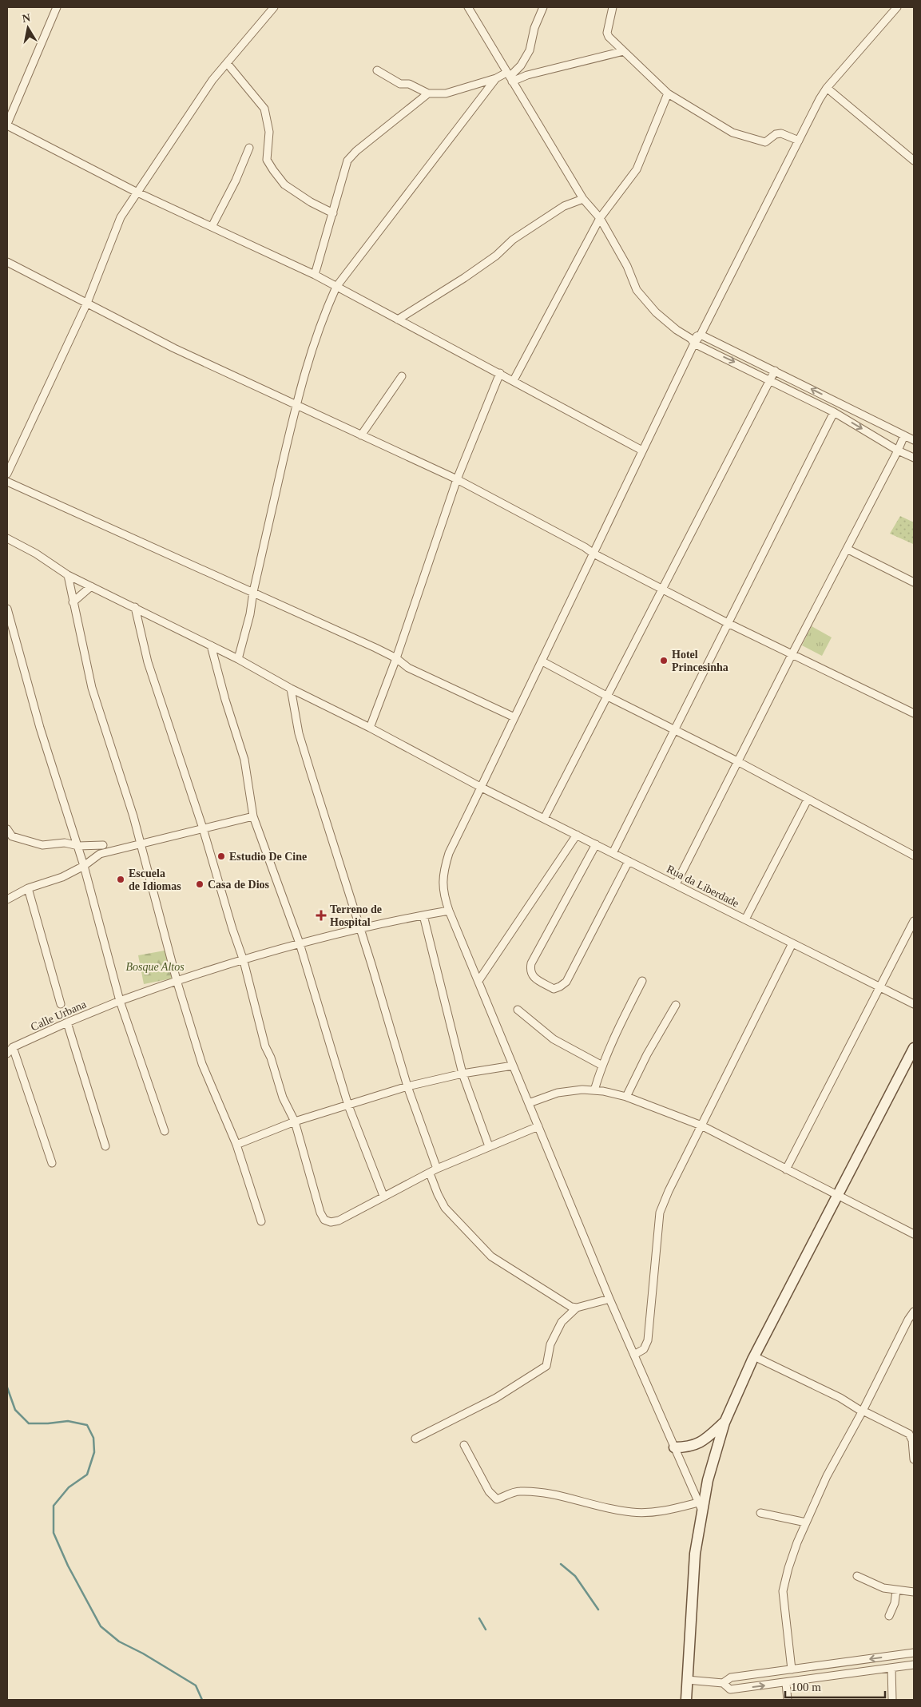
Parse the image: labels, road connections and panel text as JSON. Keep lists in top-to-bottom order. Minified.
{"streets":{"street":["Rua da Liberdade","Calle Urbana"]},"parks":["Bosque Altos"],"places":{"other":["Hotel Princesinha","Estudio De Cine","Escuela de Idiomas","Casa de Dios"],"health":["Terreno de Hospital"]},"scale_bar":"100 m","north":"top"}
